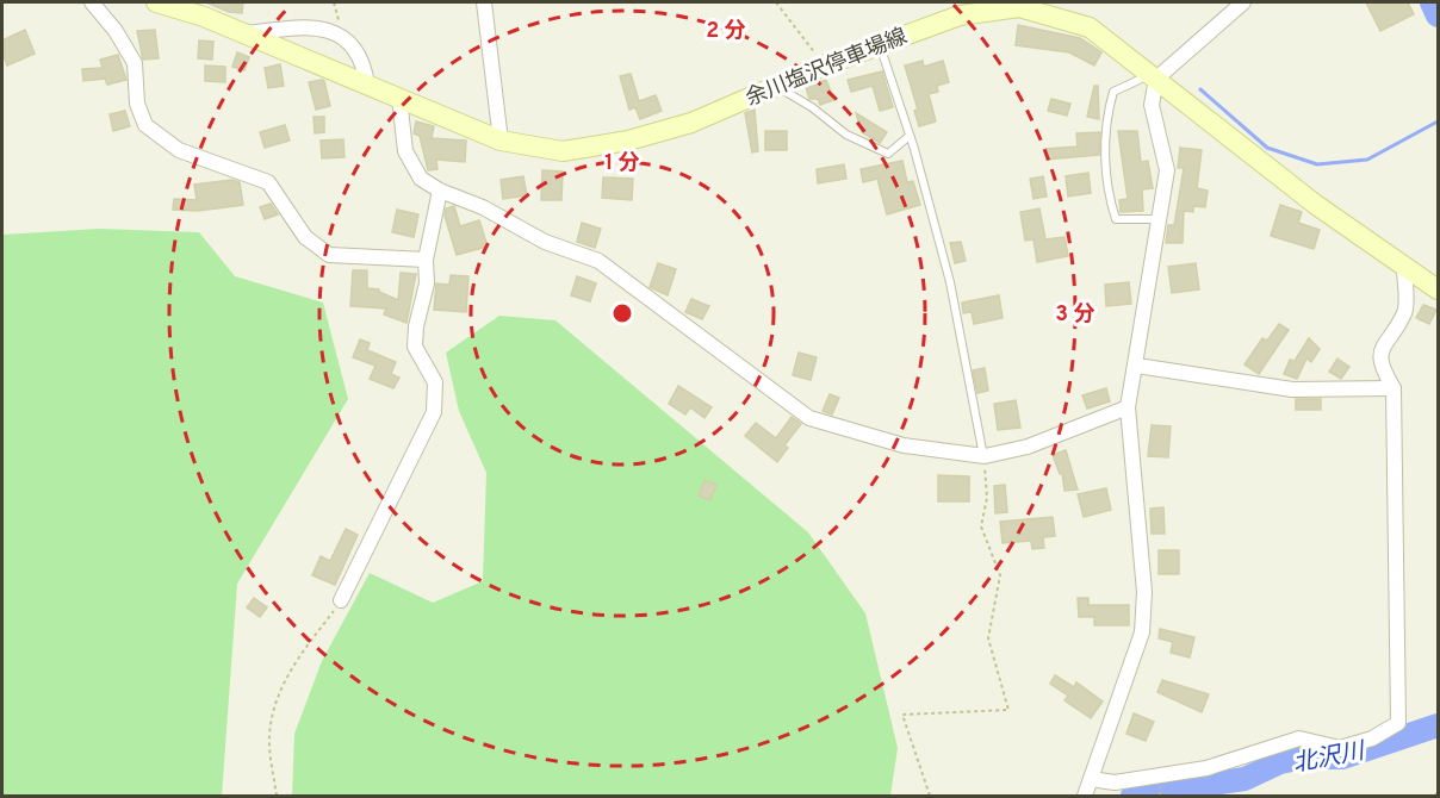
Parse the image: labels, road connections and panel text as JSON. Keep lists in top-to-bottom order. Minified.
{"streets":{"main road":["余川塩沢停車場線"]},"water":["北沢川"],"rings":["2 分","1 分","3 分"]}
